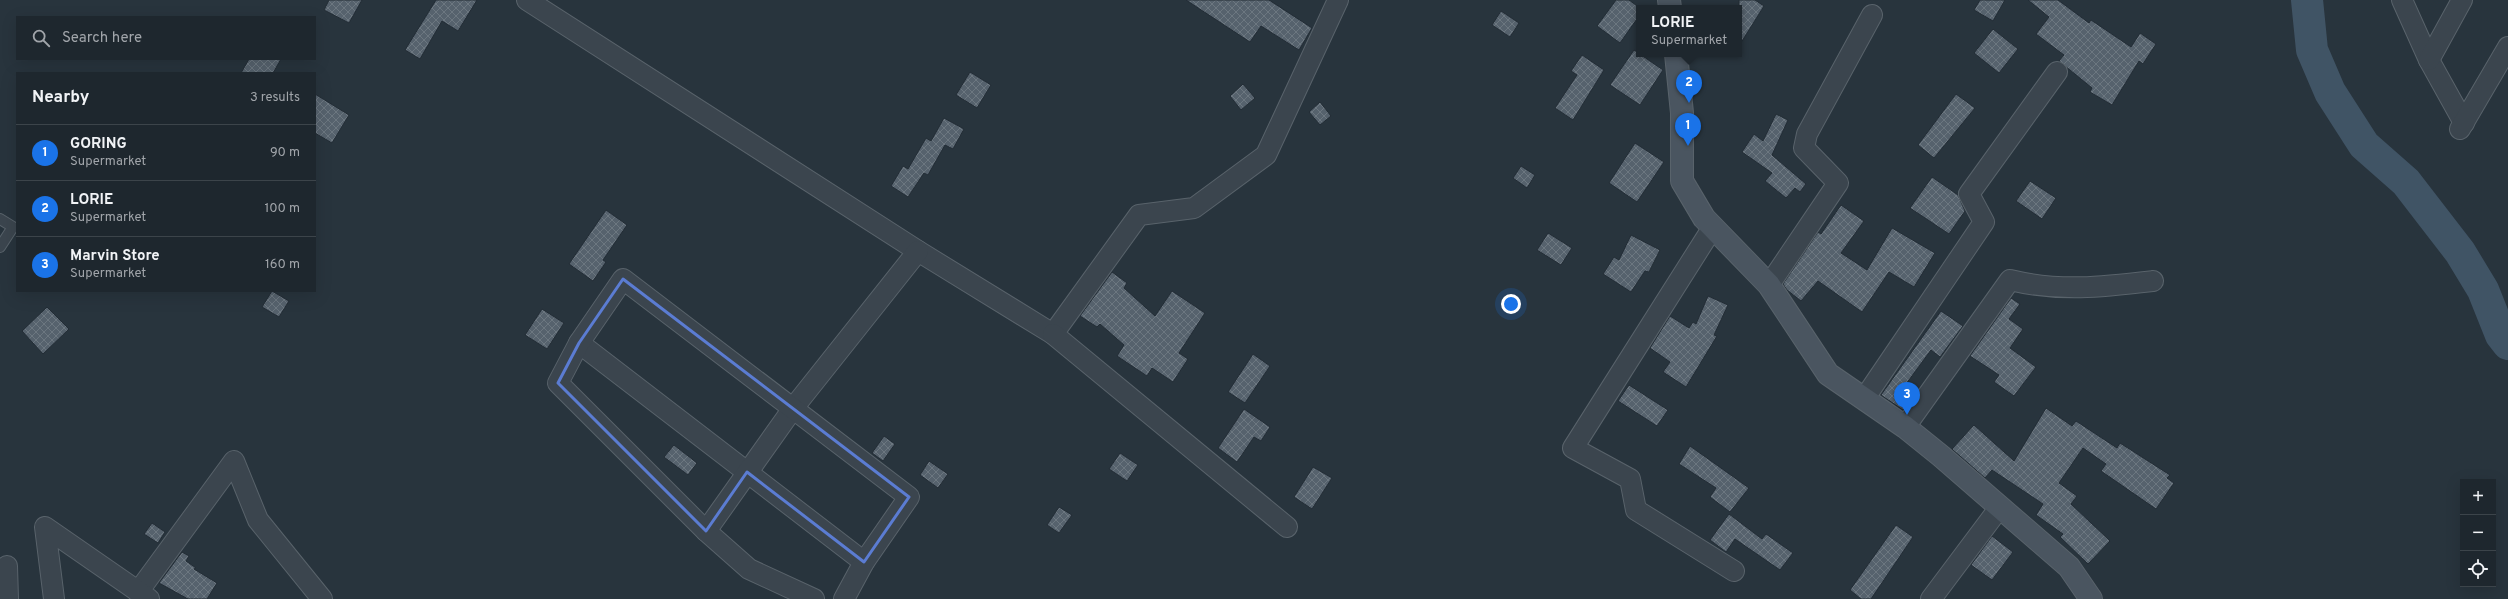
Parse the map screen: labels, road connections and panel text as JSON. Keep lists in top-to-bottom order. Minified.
{"page":{"popup":["LORIE","Supermarket"],"search":"Search here","pins":["2","1","3"],"heading":["Nearby","3 results"],"list":[{"mark":"1","name":"GORING","note":"Supermarket","value":"90 m"},{"mark":"2","name":"LORIE","note":"Supermarket","value":"100 m"},{"mark":"3","name":"Marvin Store","note":"Supermarket","value":"160 m"}],"map_buttons":["+","−"]}}
